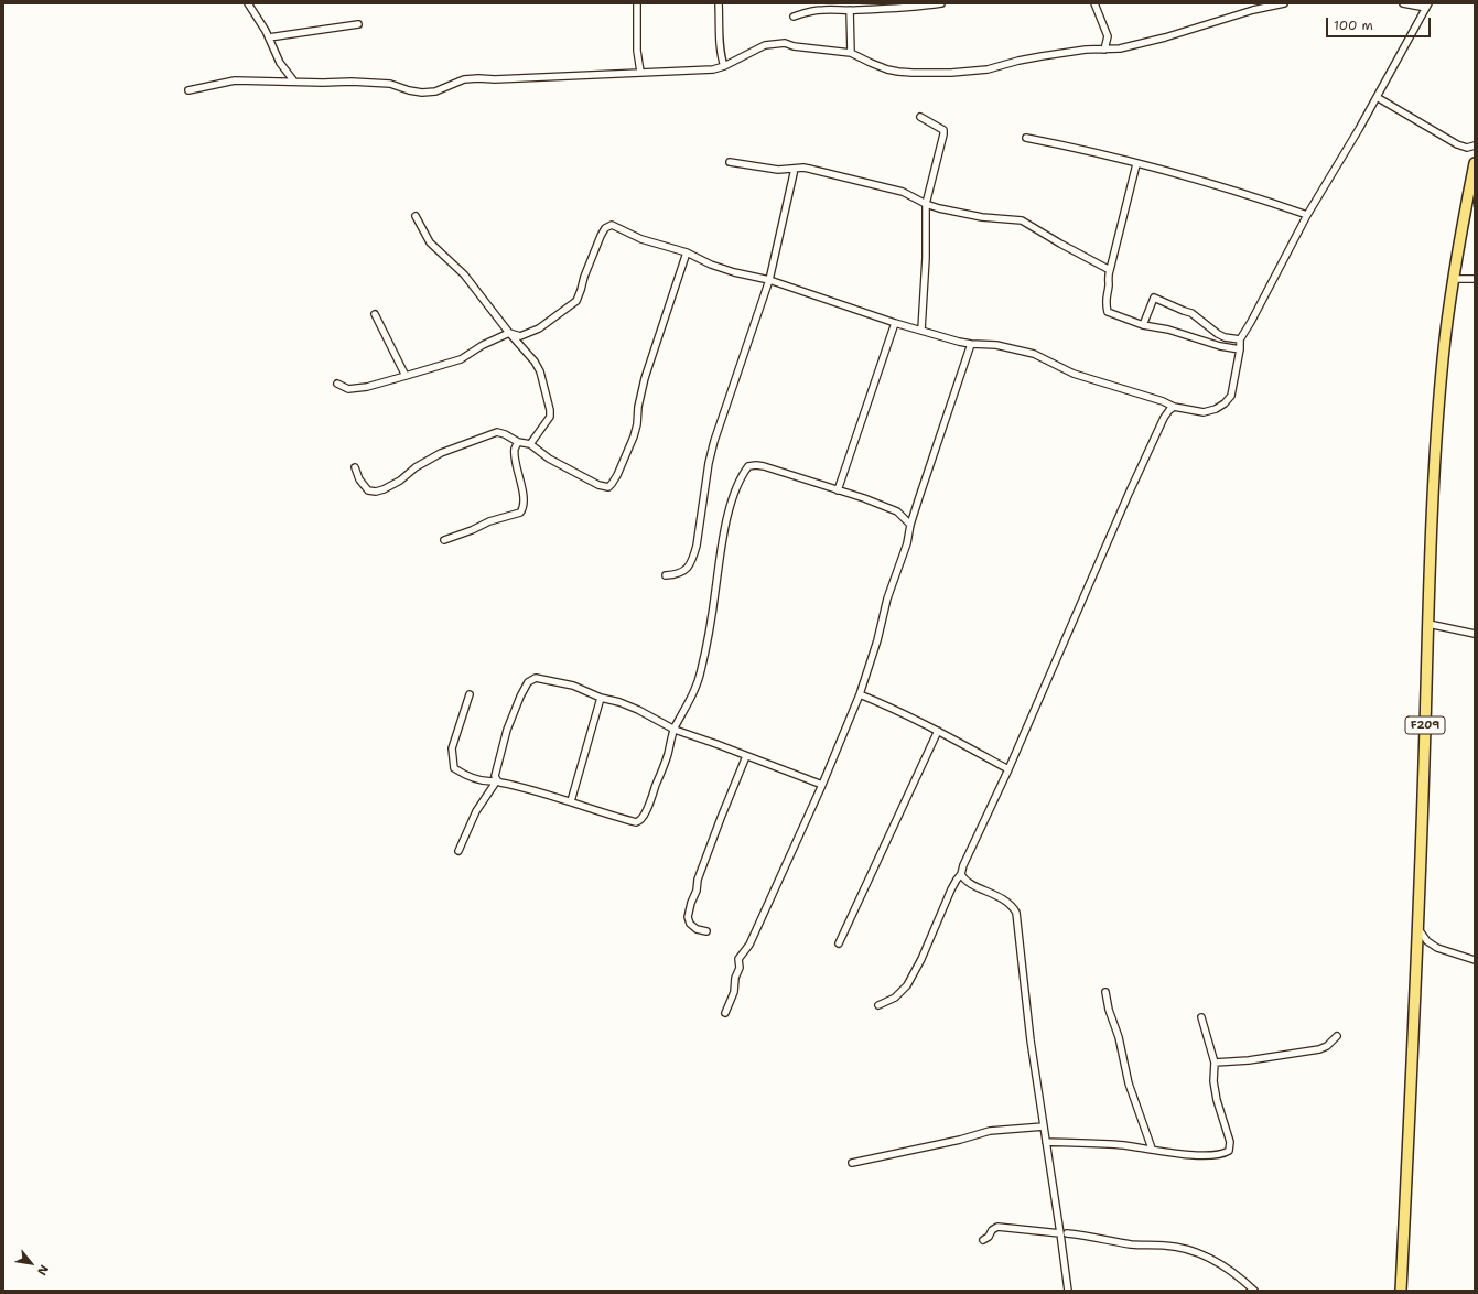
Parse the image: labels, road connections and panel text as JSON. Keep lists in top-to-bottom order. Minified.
{"streets":{"main road":["F209"]},"scale_bar":"100 m","north":"bottom right"}
